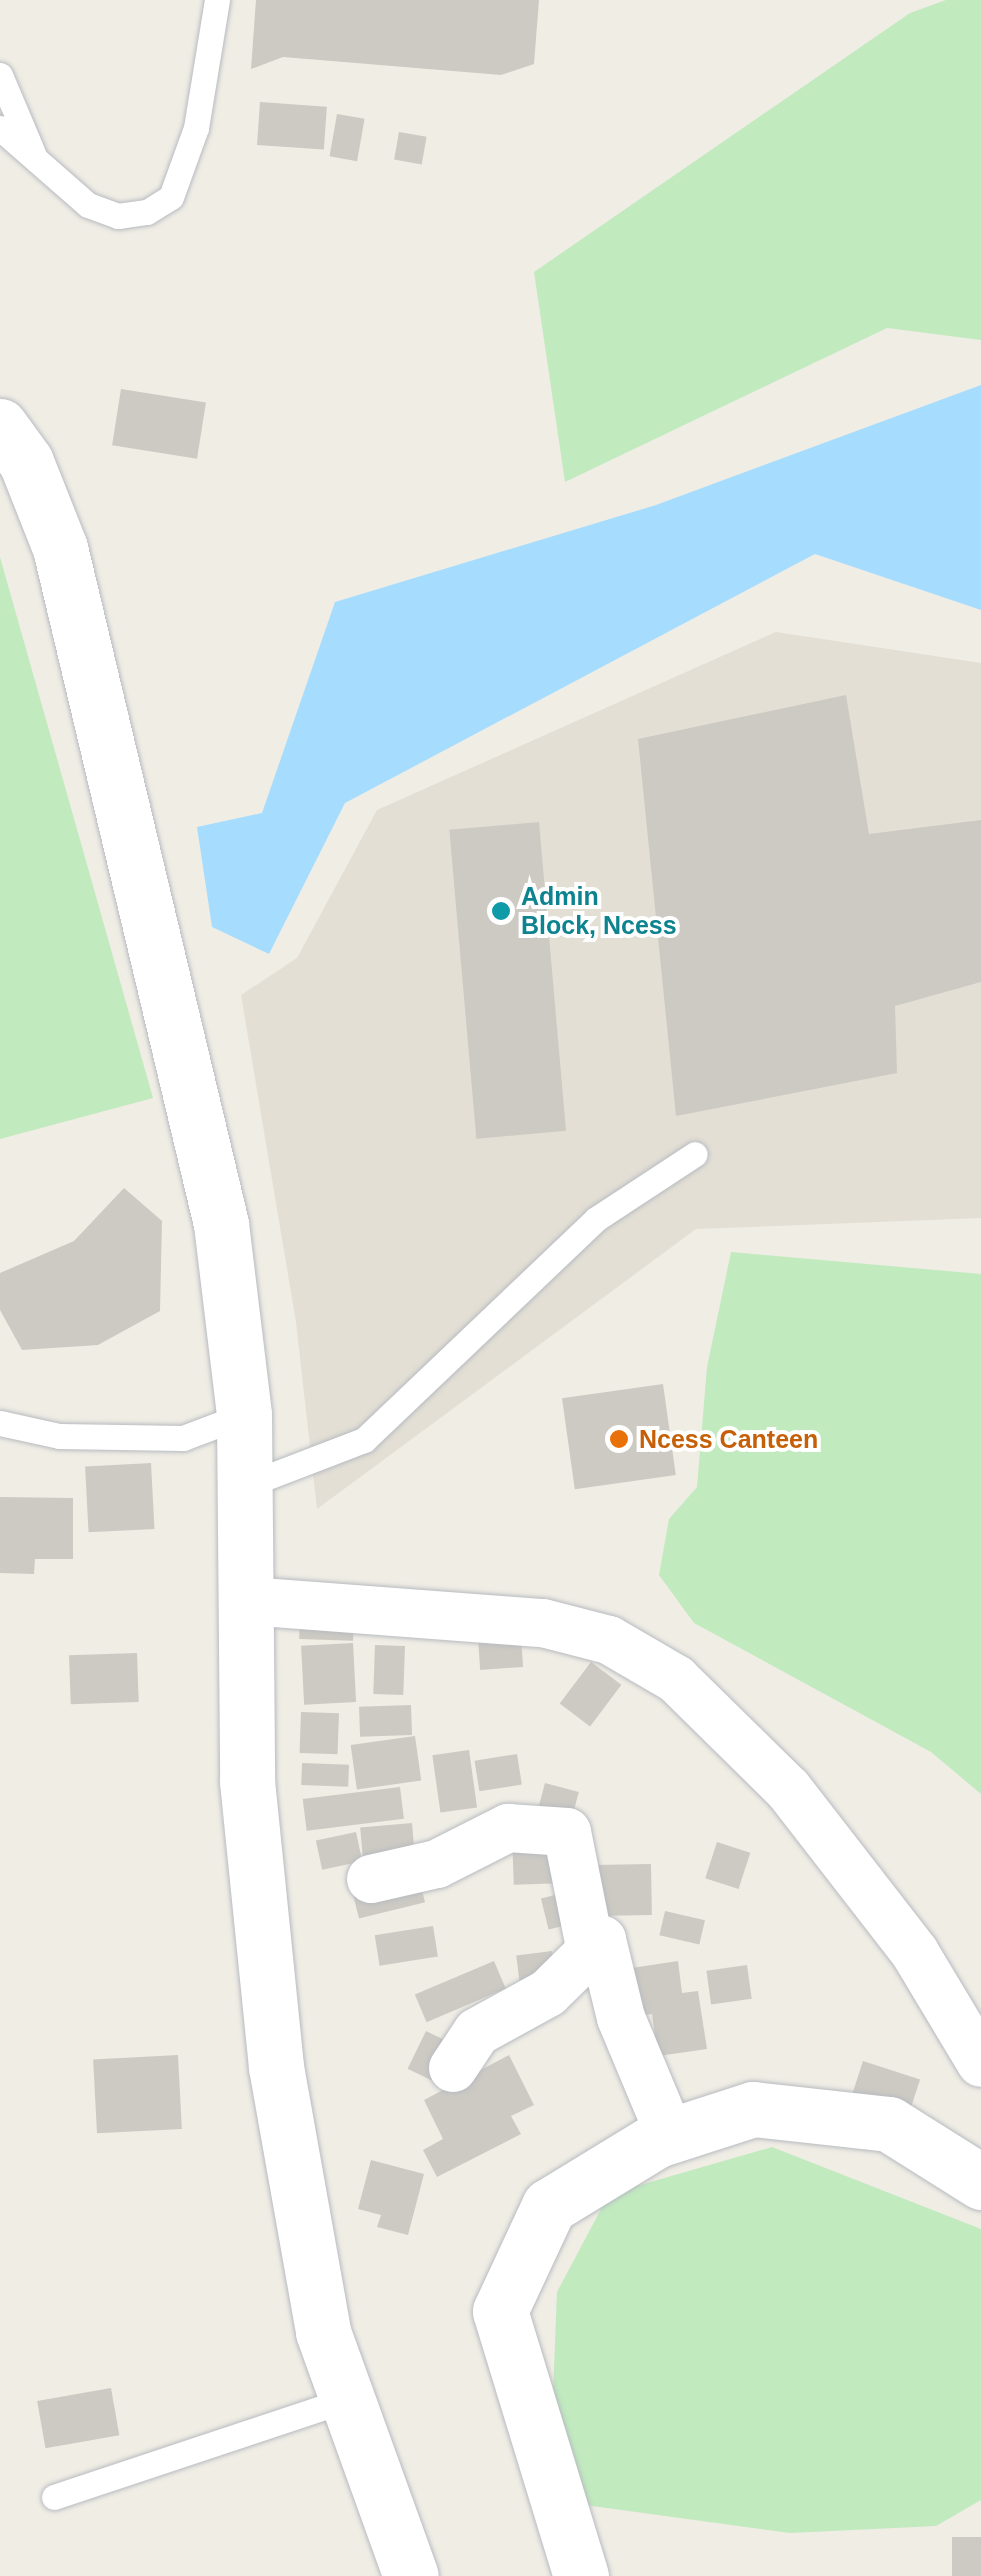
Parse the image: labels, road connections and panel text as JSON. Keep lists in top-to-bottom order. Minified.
{"places":["Admin Block, Ncess","Ncess Canteen"]}
